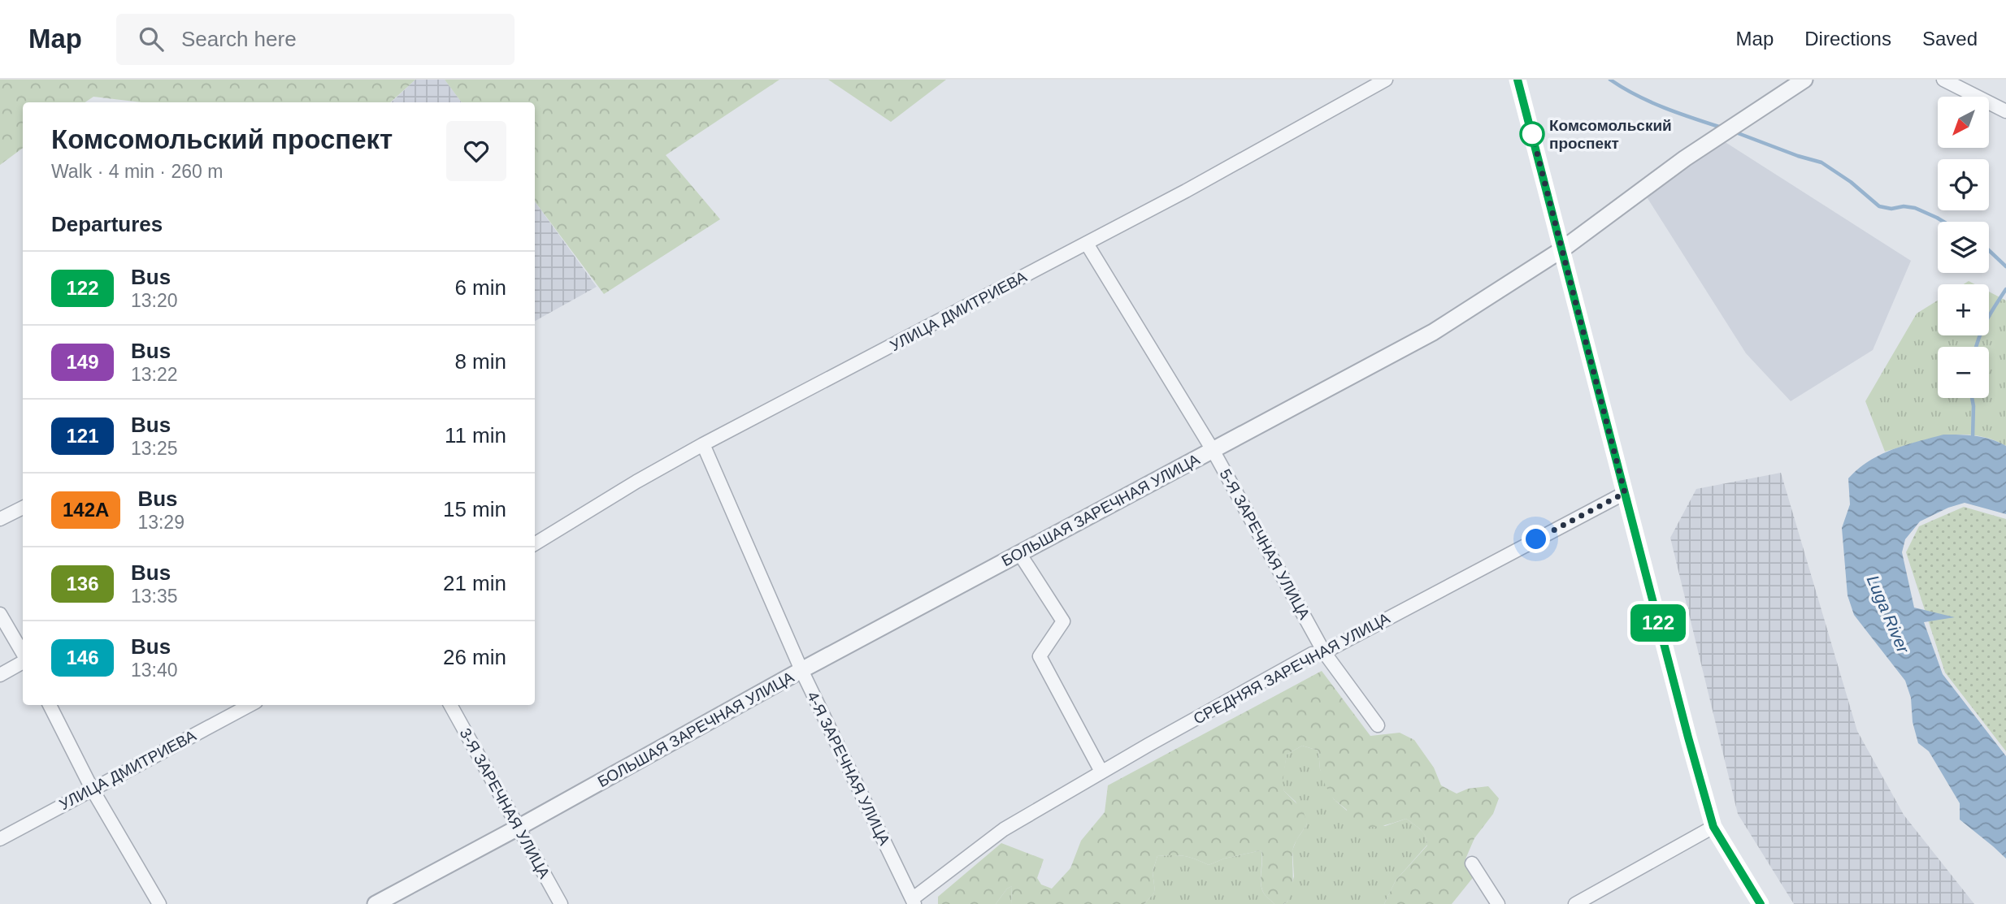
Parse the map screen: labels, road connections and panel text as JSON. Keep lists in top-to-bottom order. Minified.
{"streets":{"street":["УЛИЦА ДМИТРИЕВА","БОЛЬШАЯ ЗАРЕЧНАЯ УЛИЦА","5-Я ЗАРЕЧНАЯ УЛИЦА","СРЕДНЯЯ ЗАРЕЧНАЯ УЛИЦА","4-Я ЗАРЕЧНАЯ УЛИЦА","3-Я ЗАРЕЧНАЯ УЛИЦА"]},"crossings":[["УЛИЦА ДМИТРИЕВА","5-Я ЗАРЕЧНАЯ УЛИЦА"],["УЛИЦА ДМИТРИЕВА","4-Я ЗАРЕЧНАЯ УЛИЦА"],["БОЛЬШАЯ ЗАРЕЧНАЯ УЛИЦА","5-Я ЗАРЕЧНАЯ УЛИЦА"],["БОЛЬШАЯ ЗАРЕЧНАЯ УЛИЦА","4-Я ЗАРЕЧНАЯ УЛИЦА"],["БОЛЬШАЯ ЗАРЕЧНАЯ УЛИЦА","3-Я ЗАРЕЧНАЯ УЛИЦА"],["5-Я ЗАРЕЧНАЯ УЛИЦА","СРЕДНЯЯ ЗАРЕЧНАЯ УЛИЦА"],["СРЕДНЯЯ ЗАРЕЧНАЯ УЛИЦА","4-Я ЗАРЕЧНАЯ УЛИЦА"]],"water":["Luga River"],"places":["Комсомольский проспект"],"lines":["bus line 122"],"north":"bottom left","page":{"header":"Map","search":"Search here","nav":["Map","Directions","Saved"],"on_map":"122","map_buttons":["+","−"],"heading":[["Комсомольский проспект","Walk · 4 min · 260 m"],"Departures"],"list":[{"mark":"122","name":"Bus","note":"13:20","value":"6 min"},{"mark":"149","name":"Bus","note":"13:22","value":"8 min"},{"mark":"121","name":"Bus","note":"13:25","value":"11 min"},{"mark":"142А","name":"Bus","note":"13:29","value":"15 min"},{"mark":"136","name":"Bus","note":"13:35","value":"21 min"},{"mark":"146","name":"Bus","note":"13:40","value":"26 min"}]}}
